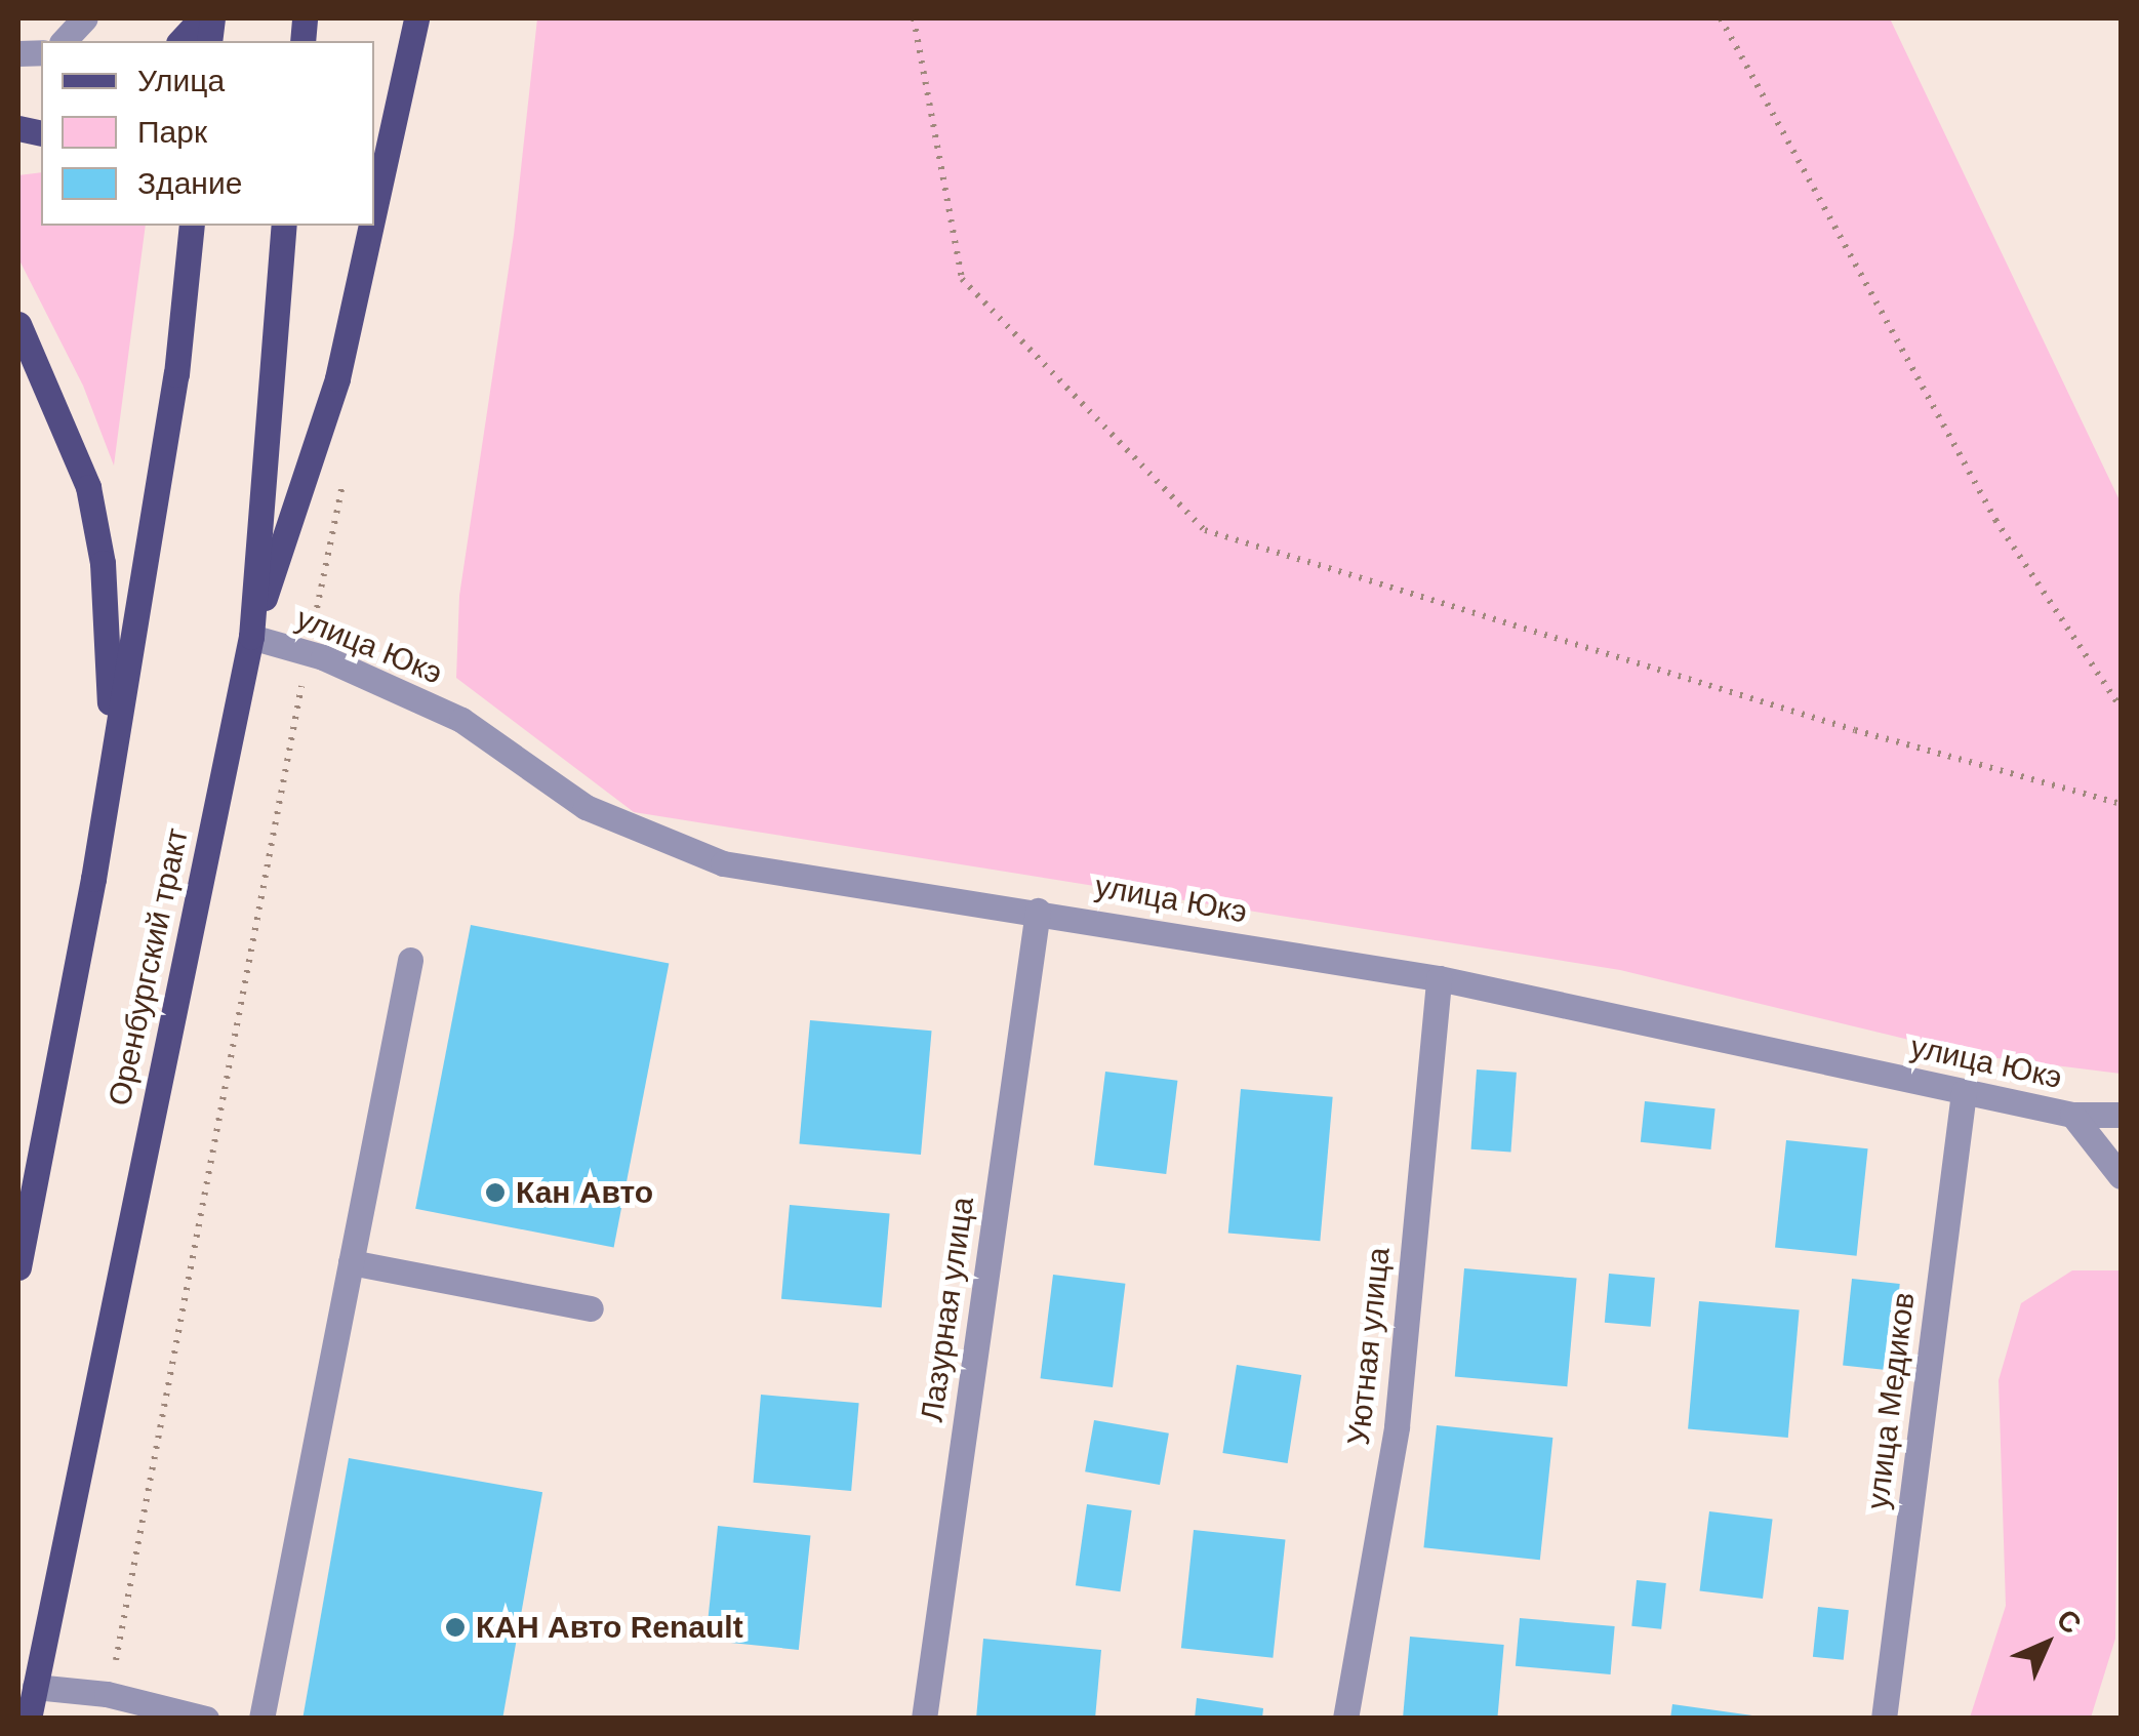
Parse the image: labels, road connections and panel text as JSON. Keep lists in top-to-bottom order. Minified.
{"streets":{"main road":["Оренбургский тракт"],"street":["улица Юкэ","Лазурная улица","Уютная улица","улица Медиков"]},"crossings":[["улица Юкэ","Оренбургский тракт"],["улица Юкэ","Лазурная улица"],["улица Юкэ","Уютная улица"],["улица Юкэ","улица Медиков"]],"places":["Кан Авто","КАН Авто Renault"],"legend":["Улица","Парк","Здание"],"north":"top right"}
